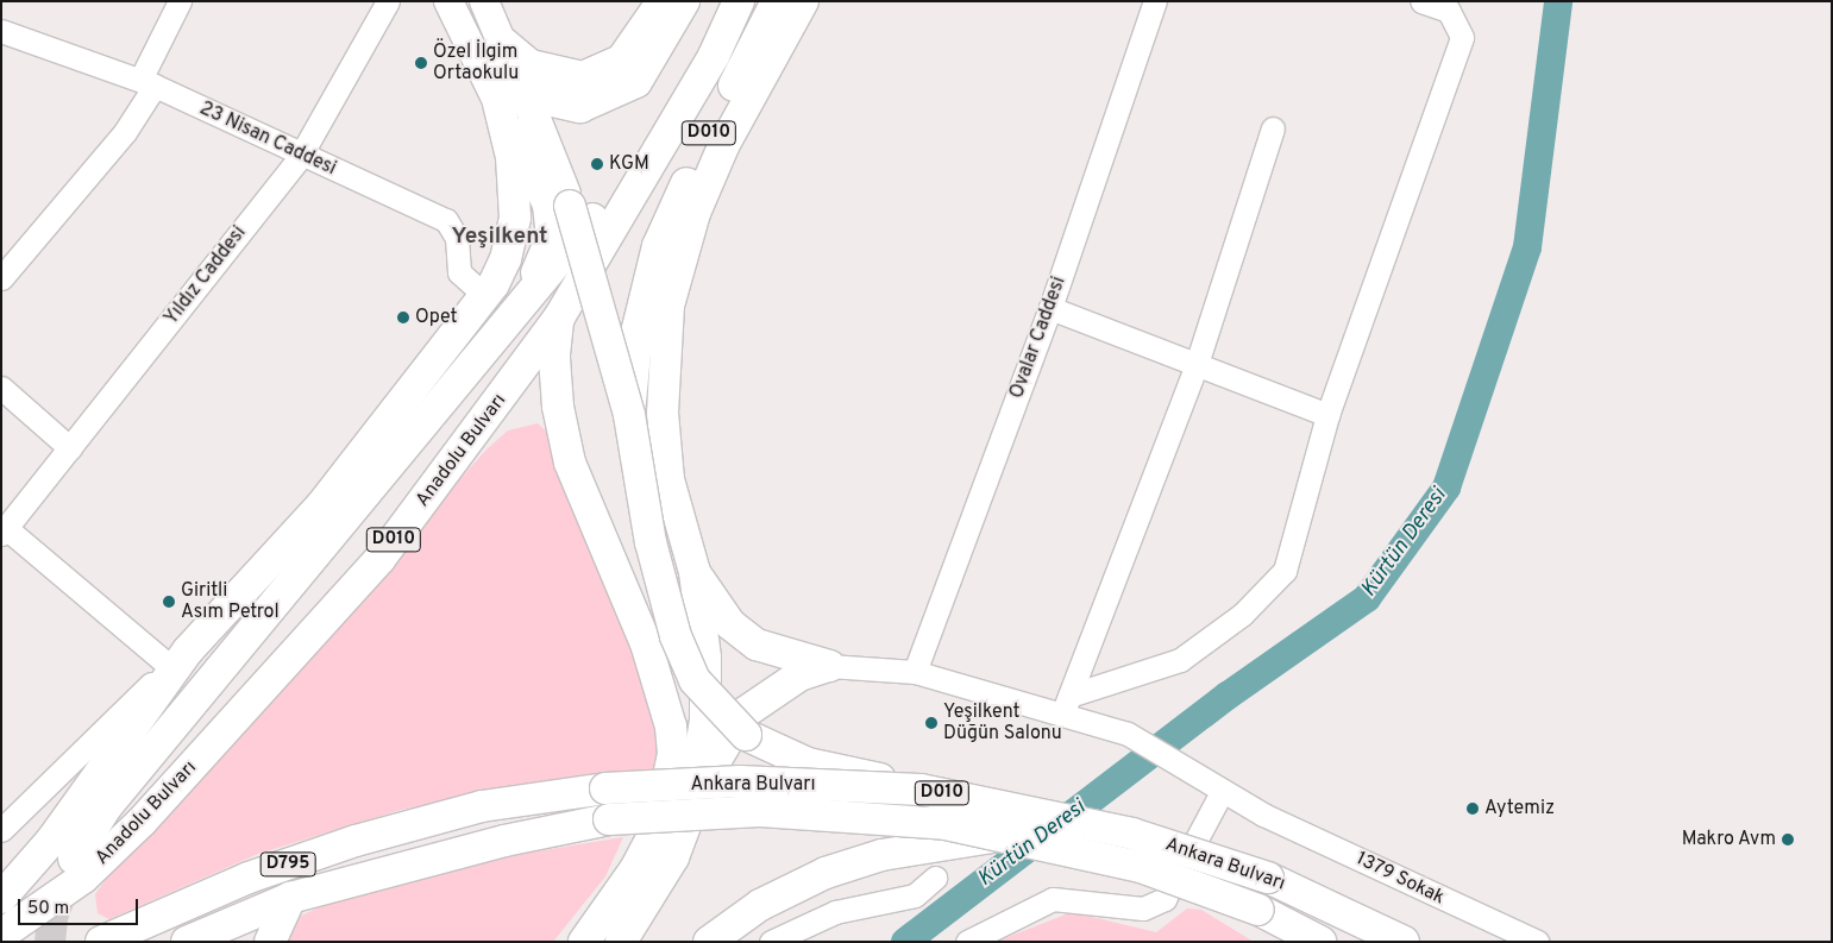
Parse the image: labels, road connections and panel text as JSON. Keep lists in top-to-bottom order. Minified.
{"streets":{"highway":["D010","Anadolu Bulvarı","Ankara Bulvarı","D795"],"street":["23 Nisan Caddesi","Yıldız Caddesi","Ovalar Caddesi","1379 Sokak"]},"crossings":[["23 Nisan Caddesi","Yıldız Caddesi"],["Ovalar Caddesi","1379 Sokak"]],"districts":["Yeşilkent"],"water":["Kürtün Deresi"],"places":["Özel İlgim Ortaokulu","KGM","Opet","Giritli Asım Petrol","Yeşilkent Düğün Salonu","Aytemiz","Makro Avm"],"scale_bar":"50 m"}
